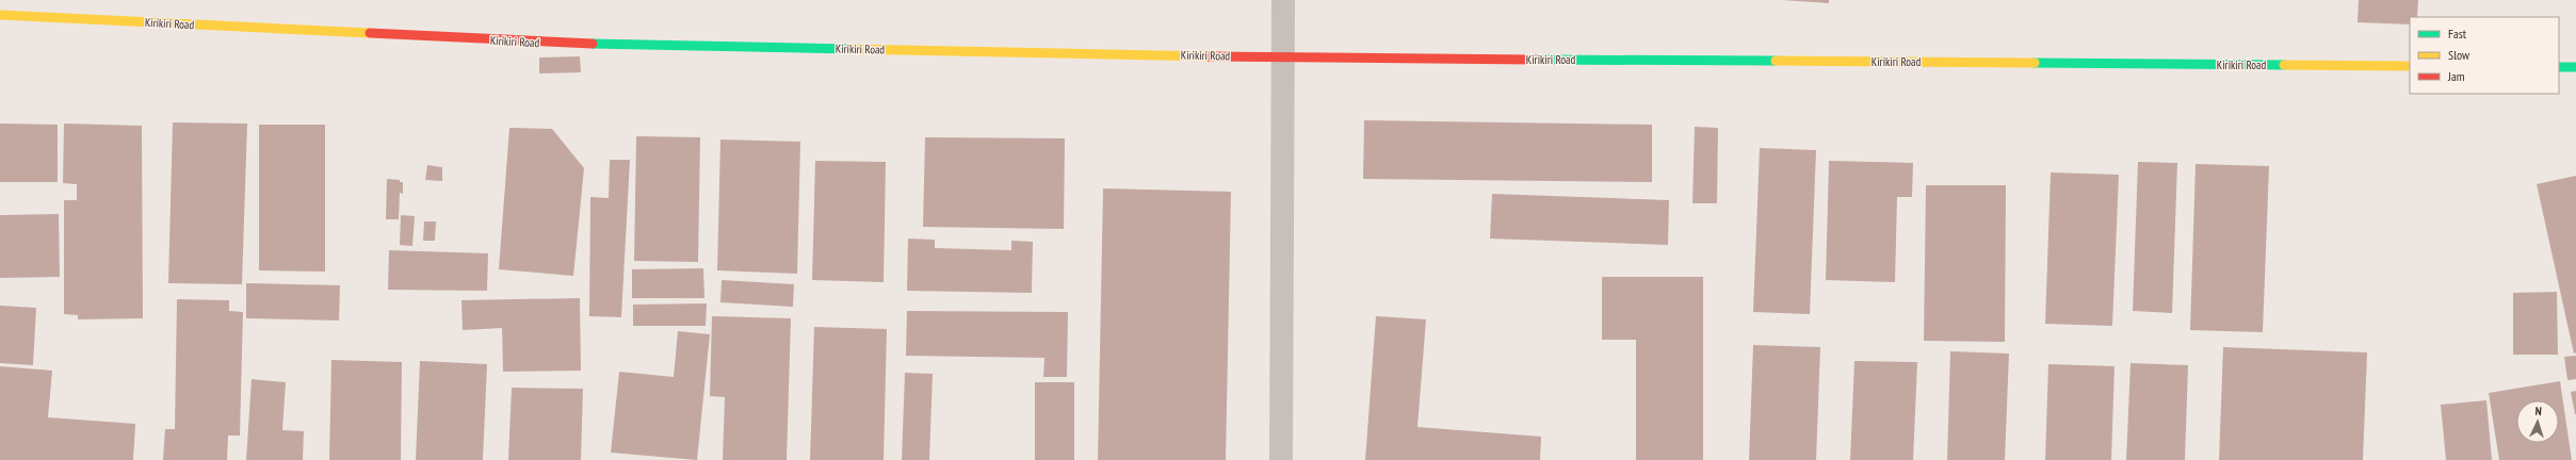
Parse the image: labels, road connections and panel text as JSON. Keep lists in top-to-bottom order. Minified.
{"streets":{"main road":["Kirikiri Road"]},"legend":["Fast","Slow","Jam"],"north":"top"}
